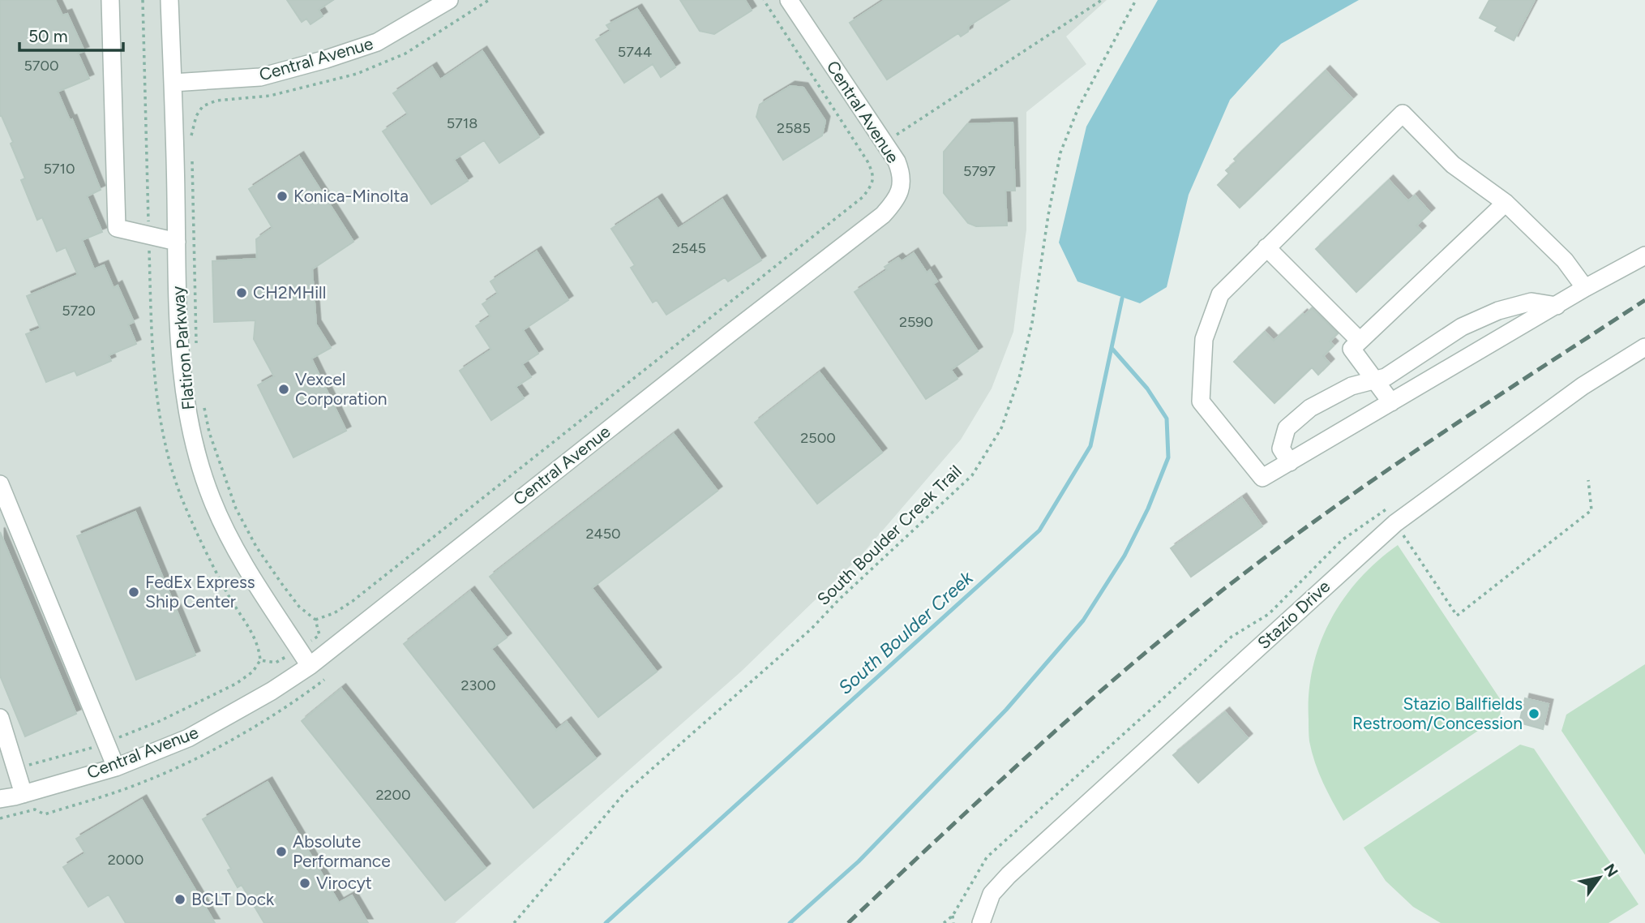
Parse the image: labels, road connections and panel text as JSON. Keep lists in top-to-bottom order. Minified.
{"streets":{"street":["Central Avenue","Flatiron Parkway","Stazio Drive"],"path":["South Boulder Creek Trail"]},"crossings":[["Central Avenue","Flatiron Parkway"]],"water":["South Boulder Creek"],"places":["Konica-Minolta","CH2MHill","Vexcel Corporation","FedEx Express Ship Center","Stazio Ballfields Restroom/Concession","Absolute Performance","Virocyt","BCLT Dock"],"house_numbers":["5744","5700","5718","2585","5710","5797","2545","5720","2590","2500","2450","2300","2200","2000"],"scale_bar":"50 m","north":"top right"}
